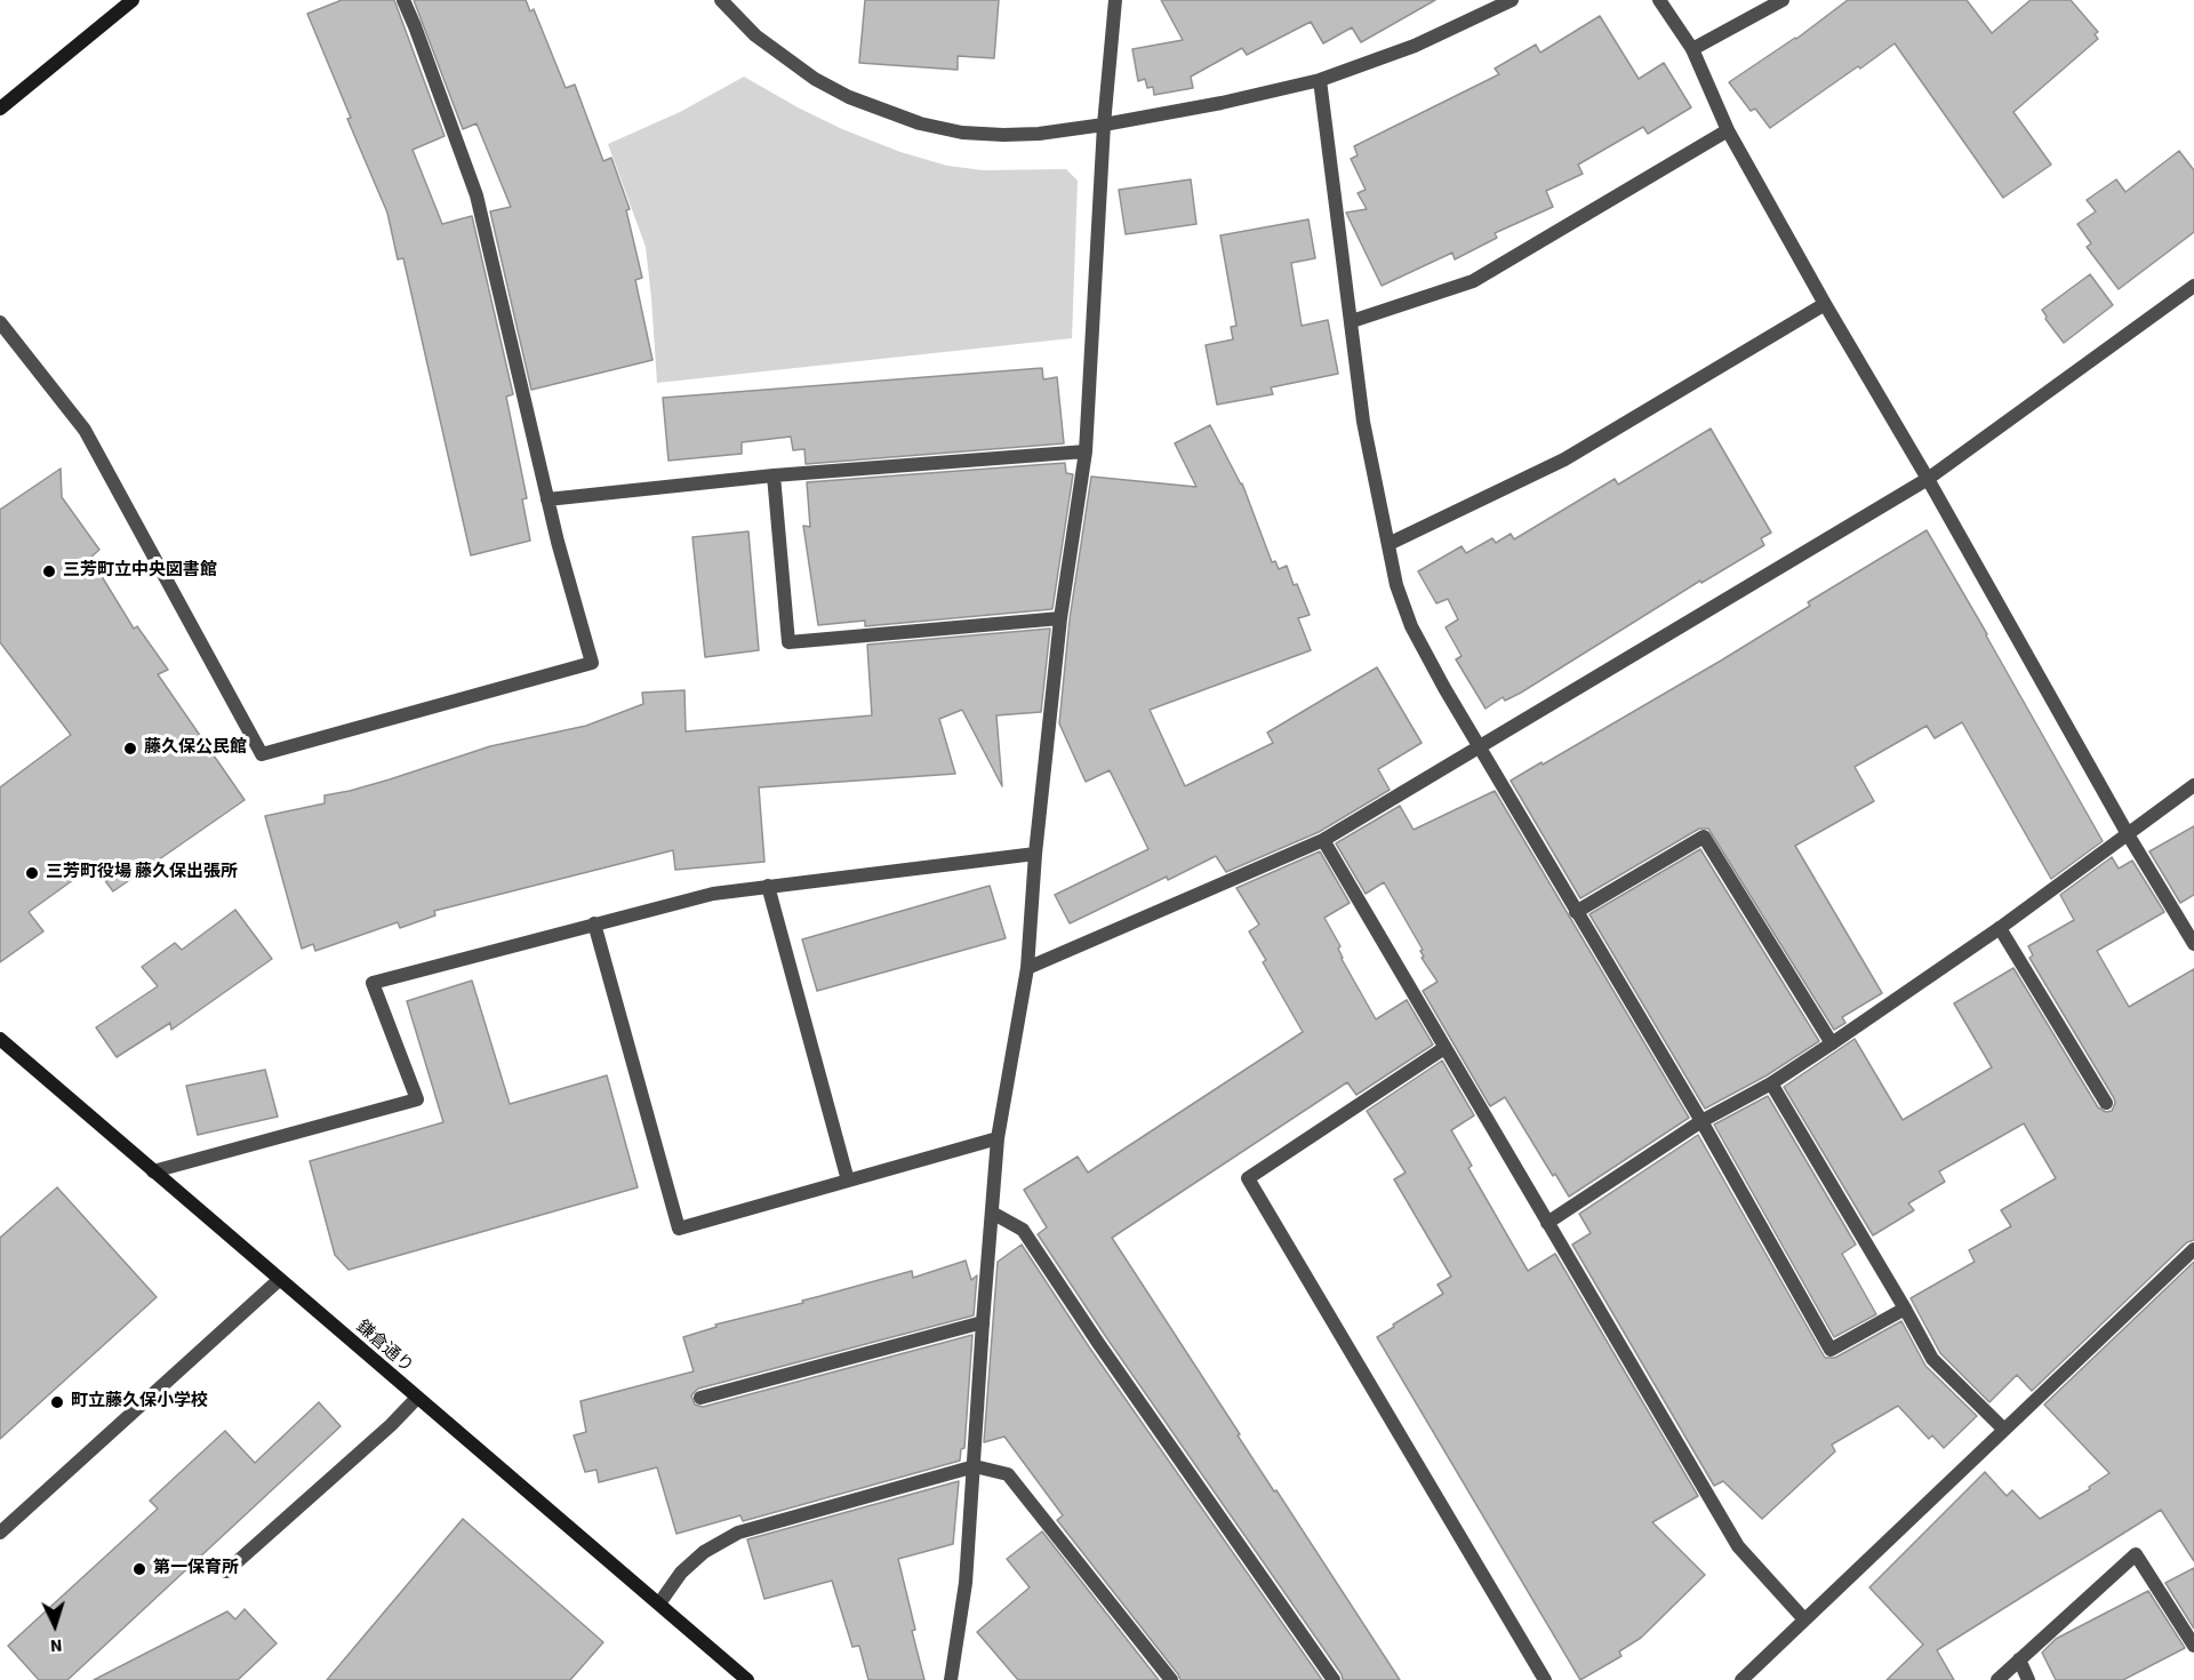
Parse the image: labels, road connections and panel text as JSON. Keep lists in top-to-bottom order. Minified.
{"streets":{"street":["鎌倉通り"]},"places":["三芳町立中央図書館","藤久保公民館","三芳町役場 藤久保出張所","町立藤久保小学校","第一保育所"],"north":"bottom"}
